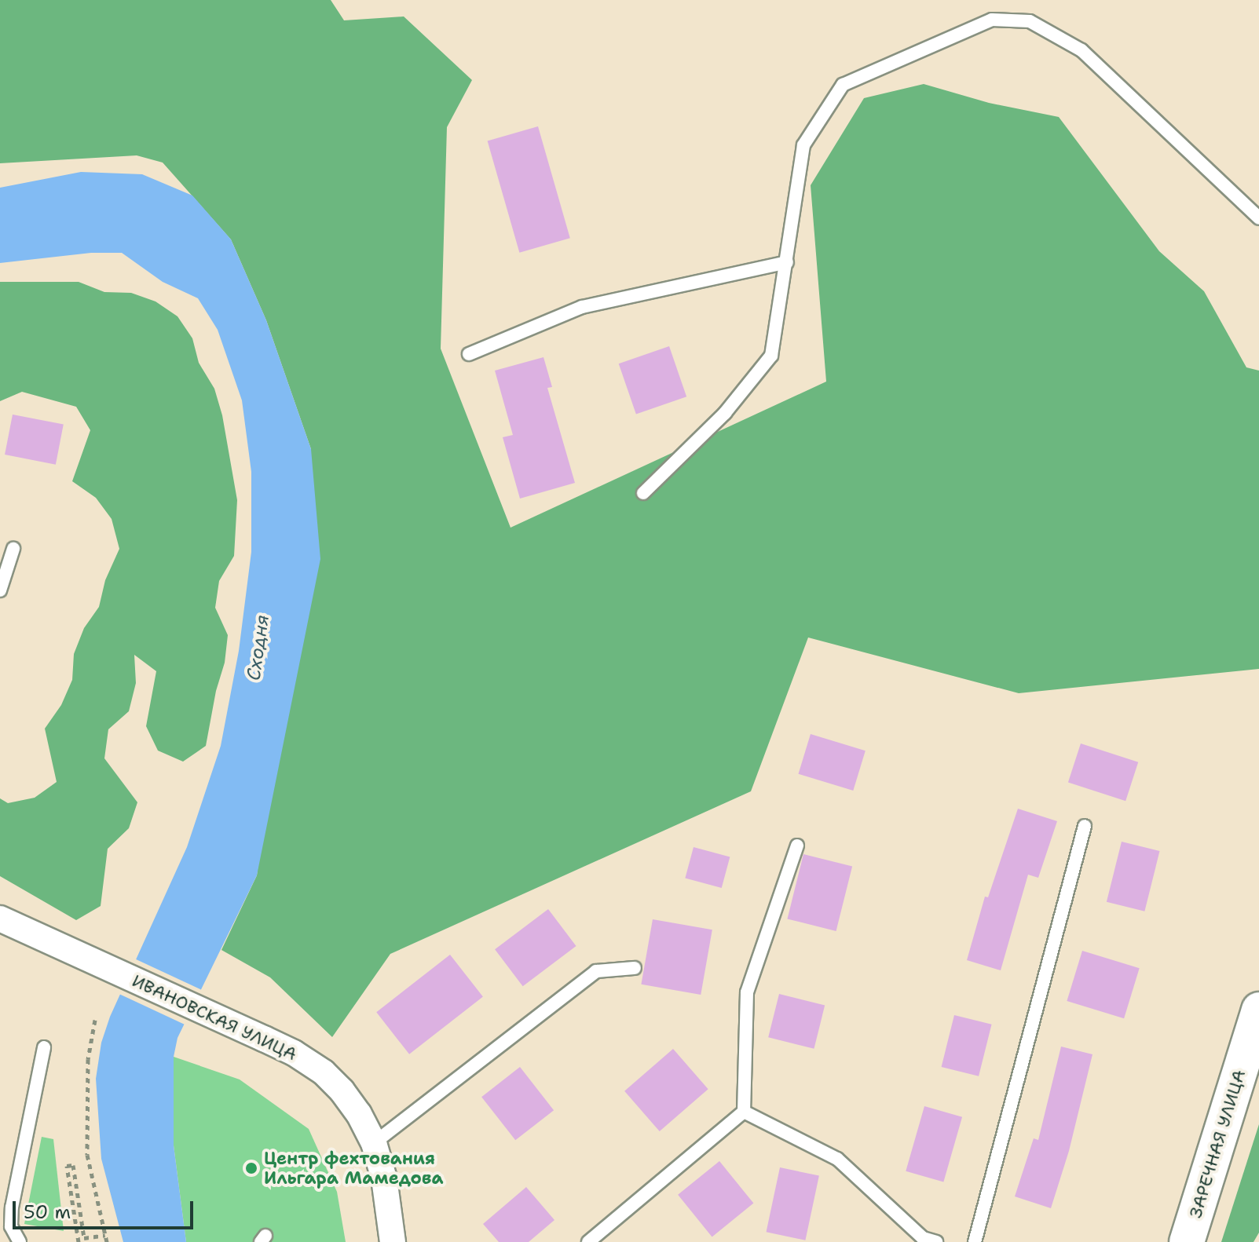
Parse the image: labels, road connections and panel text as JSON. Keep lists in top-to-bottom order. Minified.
{"streets":{"main road":["ЗАРЕЧНАЯ УЛИЦА"],"street":["ИВАНОВСКАЯ УЛИЦА"]},"water":["Сходня"],"places":["Центр фехтования Ильгара Мамедова"],"scale_bar":"50 m"}
